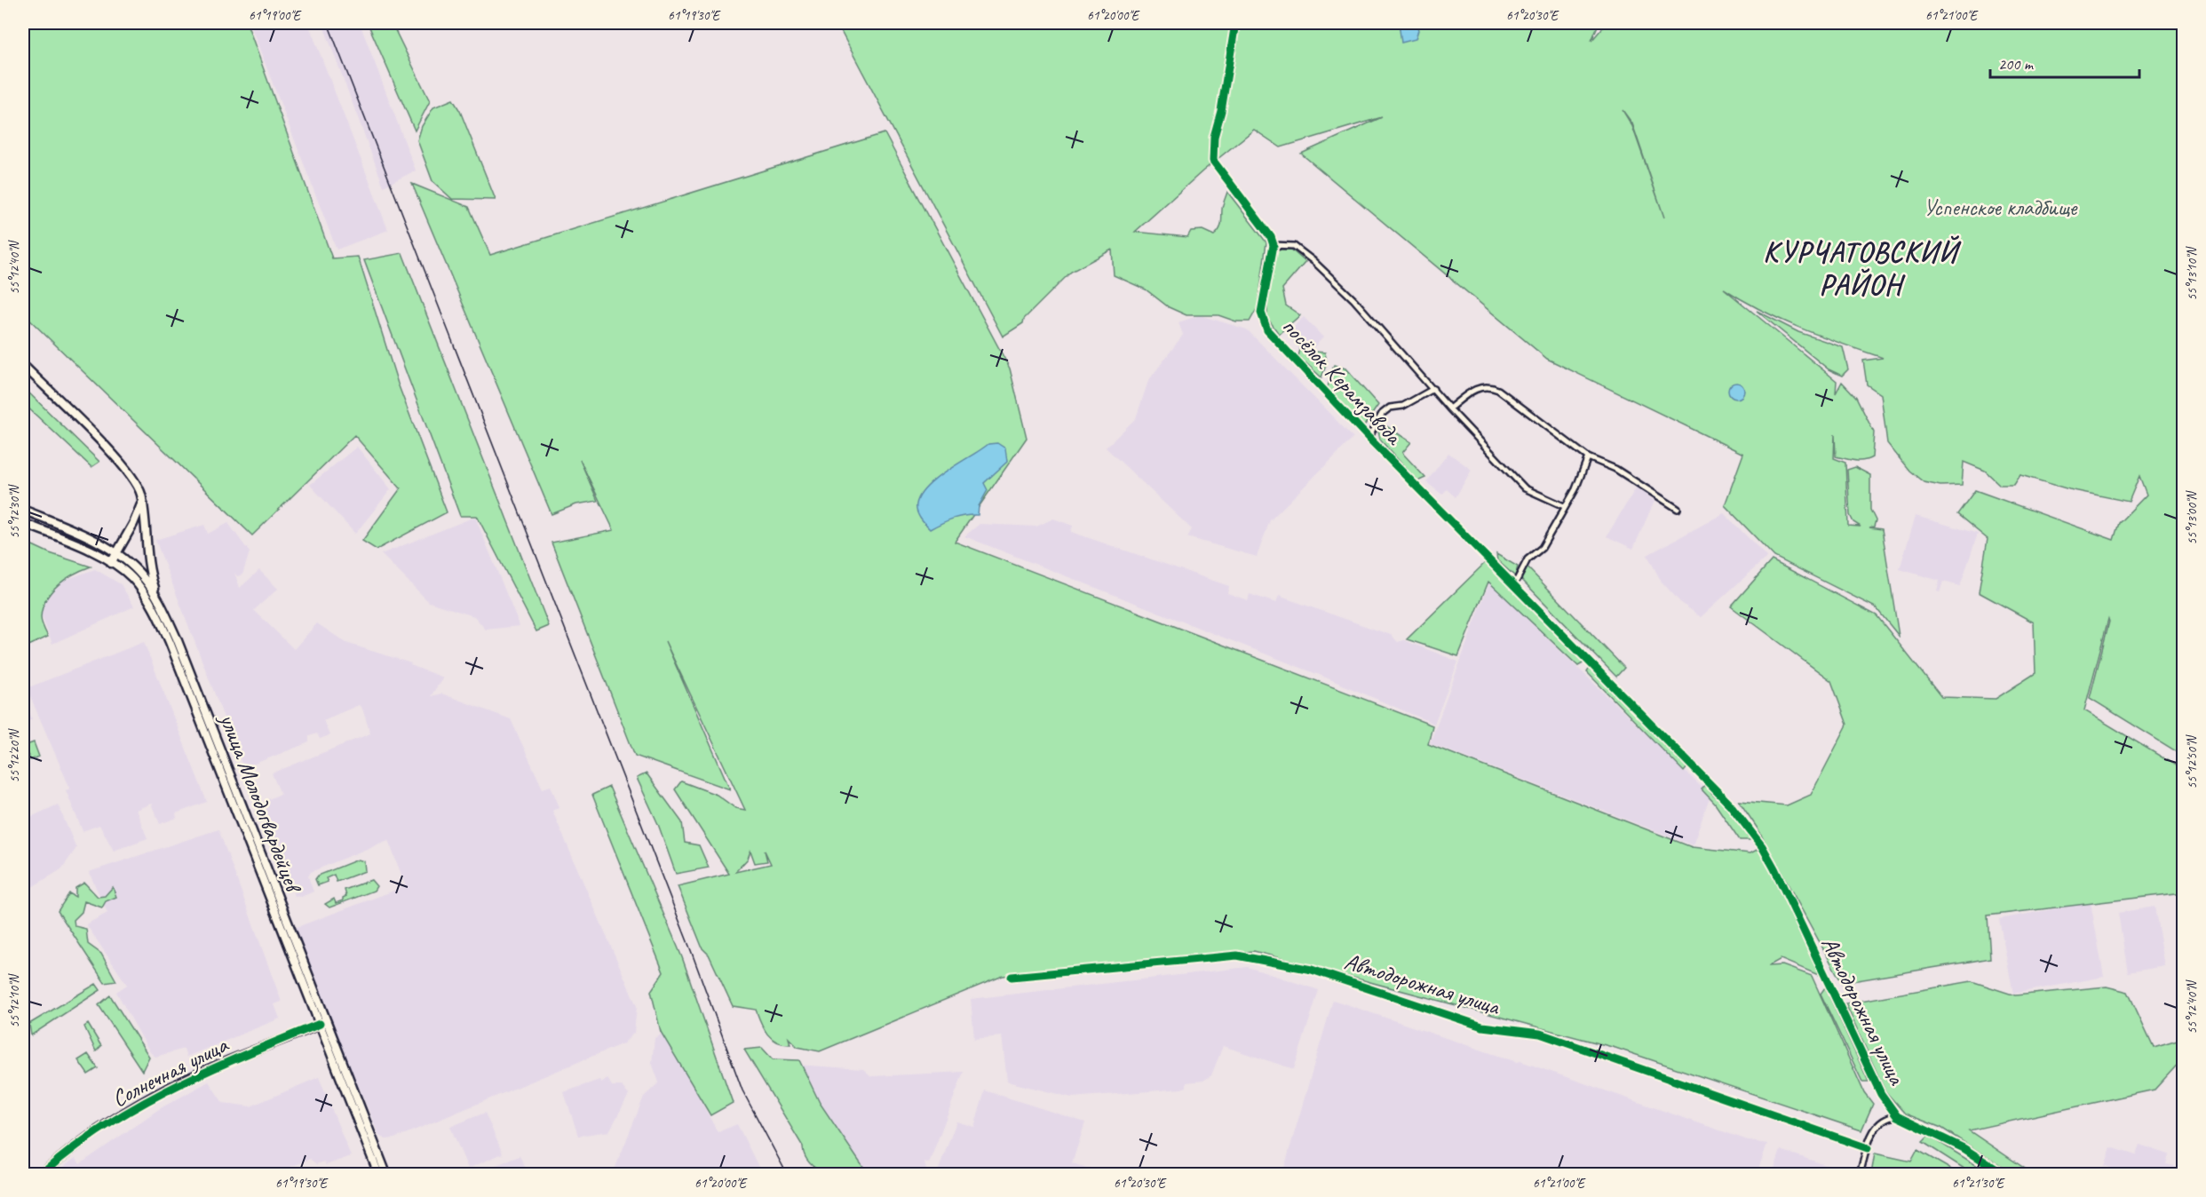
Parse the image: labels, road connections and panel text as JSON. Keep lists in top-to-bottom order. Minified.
{"streets":{"main road":["улица Молодогвардейцев","Солнечная улица"],"street":["посёлок Керамзавода","Автодорожная улица"]},"crossings":[["посёлок Керамзавода","Автодорожная улица"],["улица Молодогвардейцев","Солнечная улица"]],"districts":["КУРЧАТОВСКИЙ РАЙОН"],"parks":["Успенское кладбище"],"scale_bar":"200 m","coordinates":["61°19'00\"E","61°19'30\"E","61°20'00\"E","61°20'30\"E","61°21'00\"E","55°12'40\"N","55°13'10\"N","55°12'30\"N","55°13'00\"N","55°12'20\"N","55°12'50\"N","55°12'10\"N","61°21'30\"E"]}
